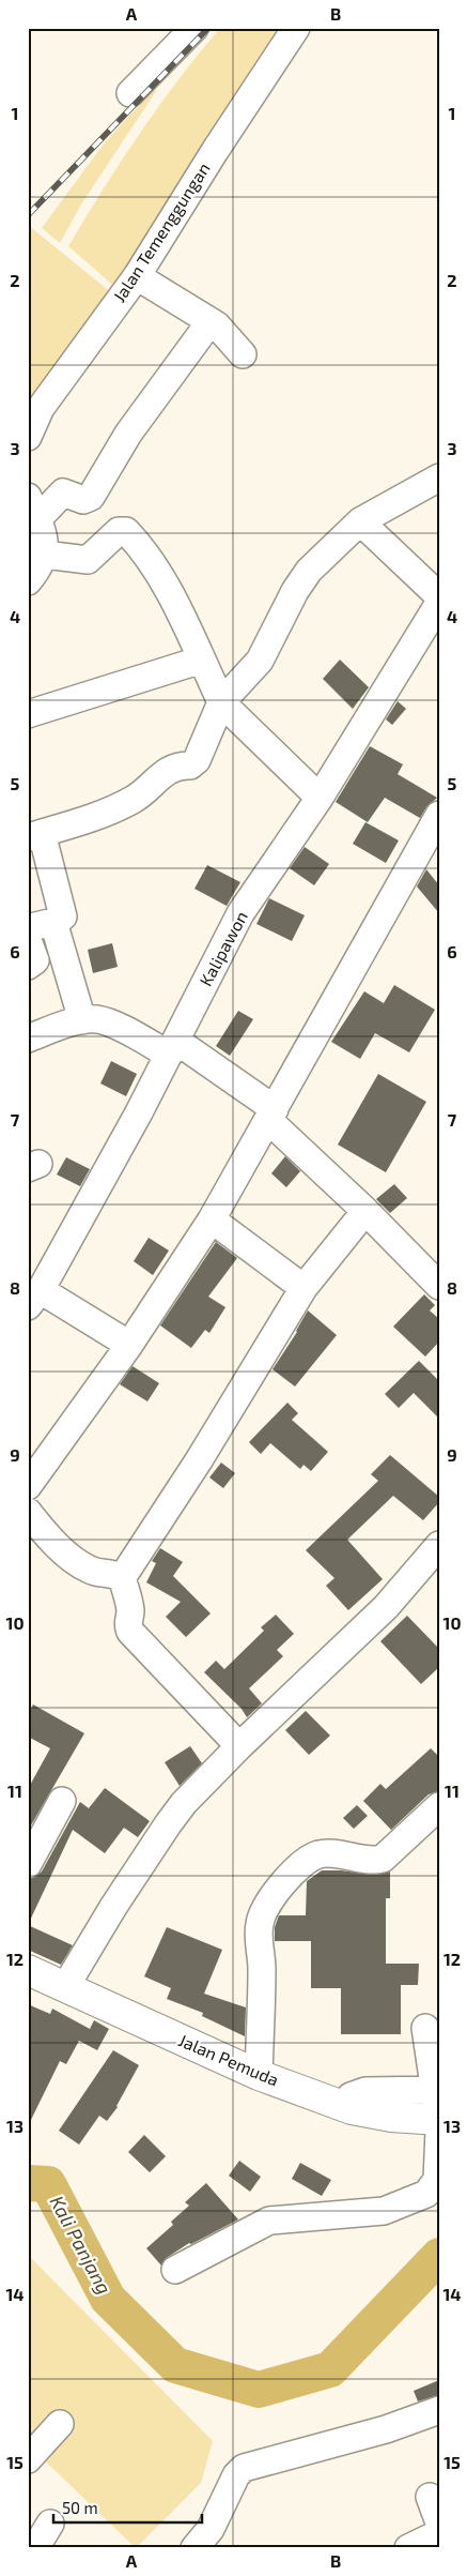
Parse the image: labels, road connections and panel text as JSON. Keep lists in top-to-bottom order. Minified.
{"streets":{"main road":["Jalan Pemuda"],"street":["Jalan Temenggungan","Kalipawon"]},"water":["Kali Panjang"],"scale_bar":"50 m","grid":{"columns":["A","B"],"rows":["1","2","3","4","5","6","7","8","9","10","11","12","13","14","15"]}}
